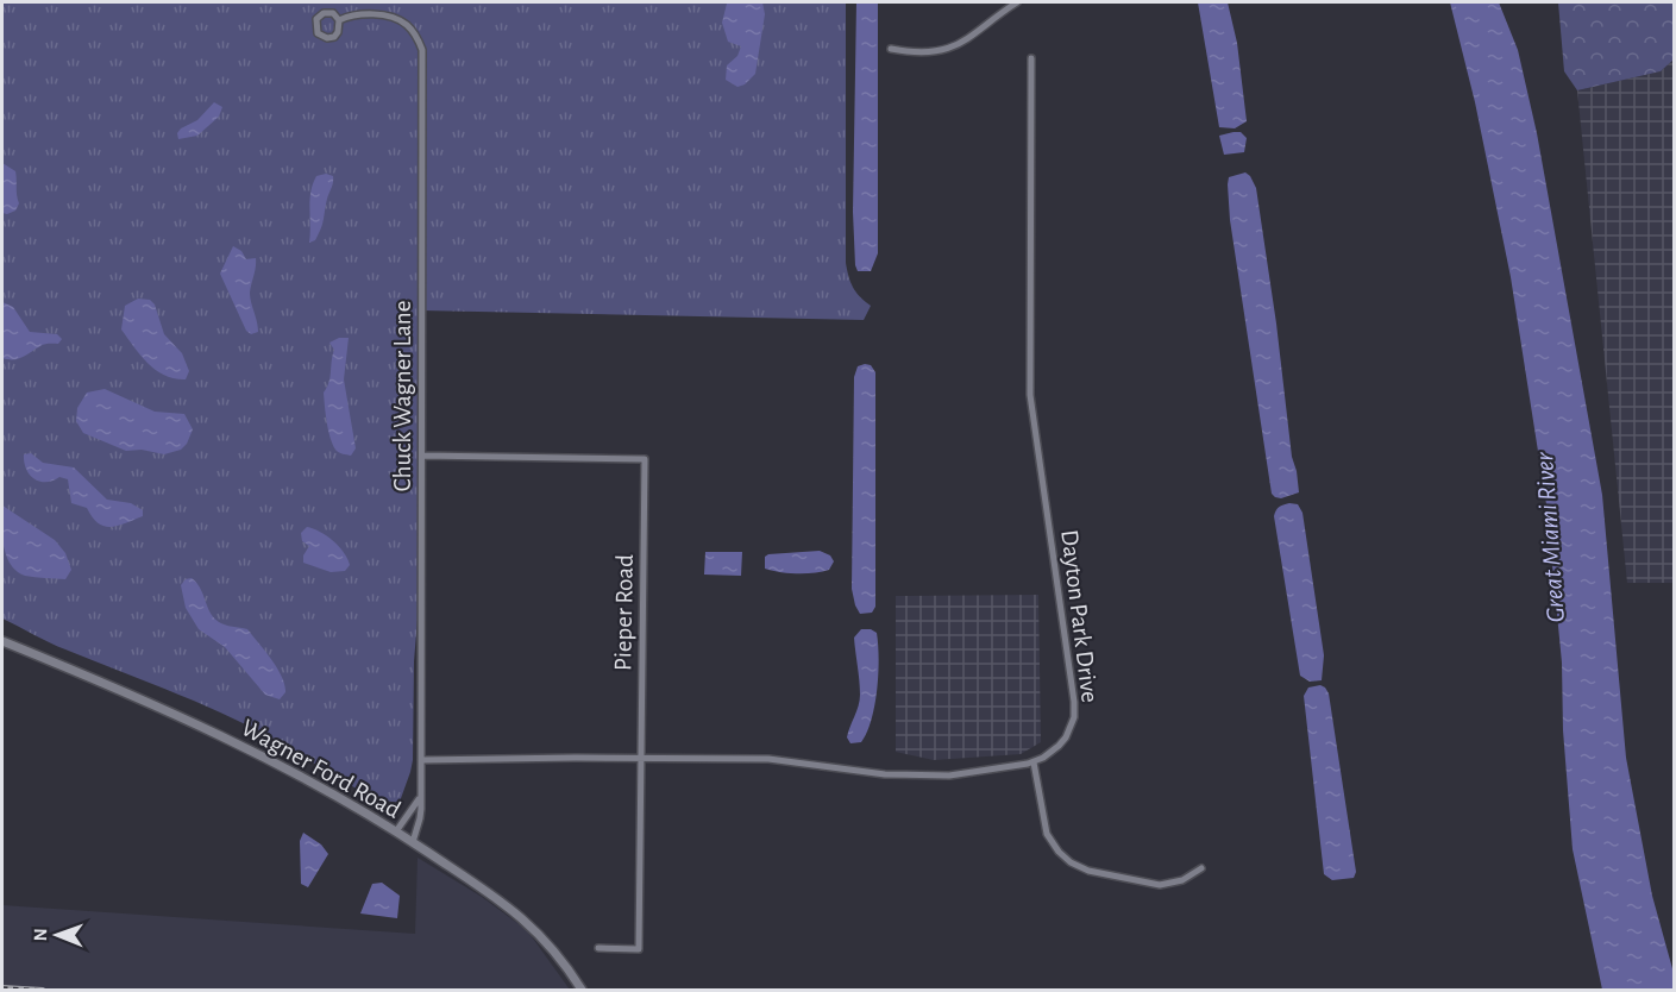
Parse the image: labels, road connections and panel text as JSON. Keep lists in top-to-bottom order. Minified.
{"streets":{"main road":["Wagner Ford Road"],"street":["Chuck Wagner Lane","Pieper Road","Dayton Park Drive"]},"crossings":[["Chuck Wagner Lane","Pieper Road"],["Chuck Wagner Lane","Dayton Park Drive"],["Chuck Wagner Lane","Wagner Ford Road"],["Pieper Road","Dayton Park Drive"]],"water":["Great Miami River"],"north":"left"}
